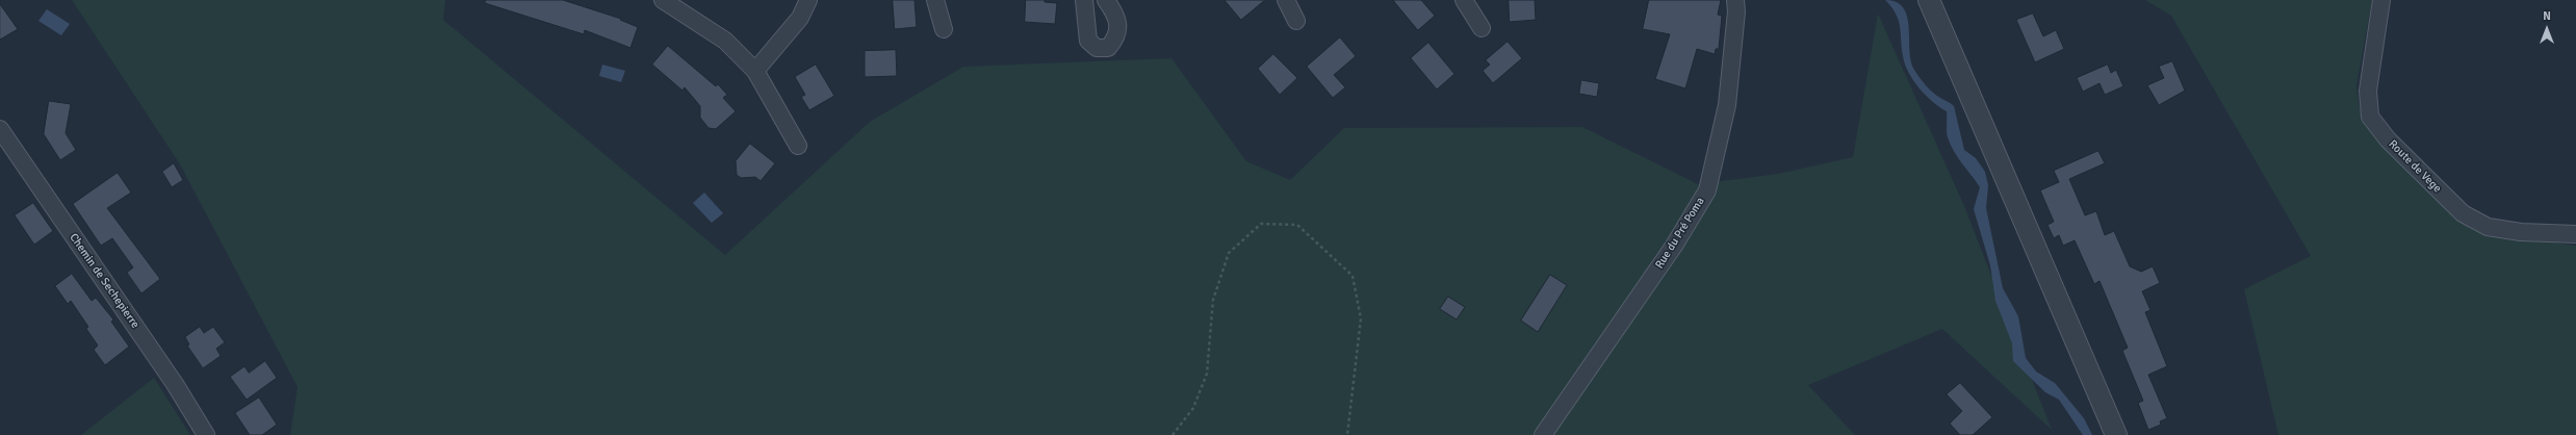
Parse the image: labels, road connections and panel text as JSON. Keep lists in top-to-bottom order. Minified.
{"streets":{"street":["Route de Vege","Rue du Pré Poma","Chemin de Sechepierre"]},"north":"top"}
